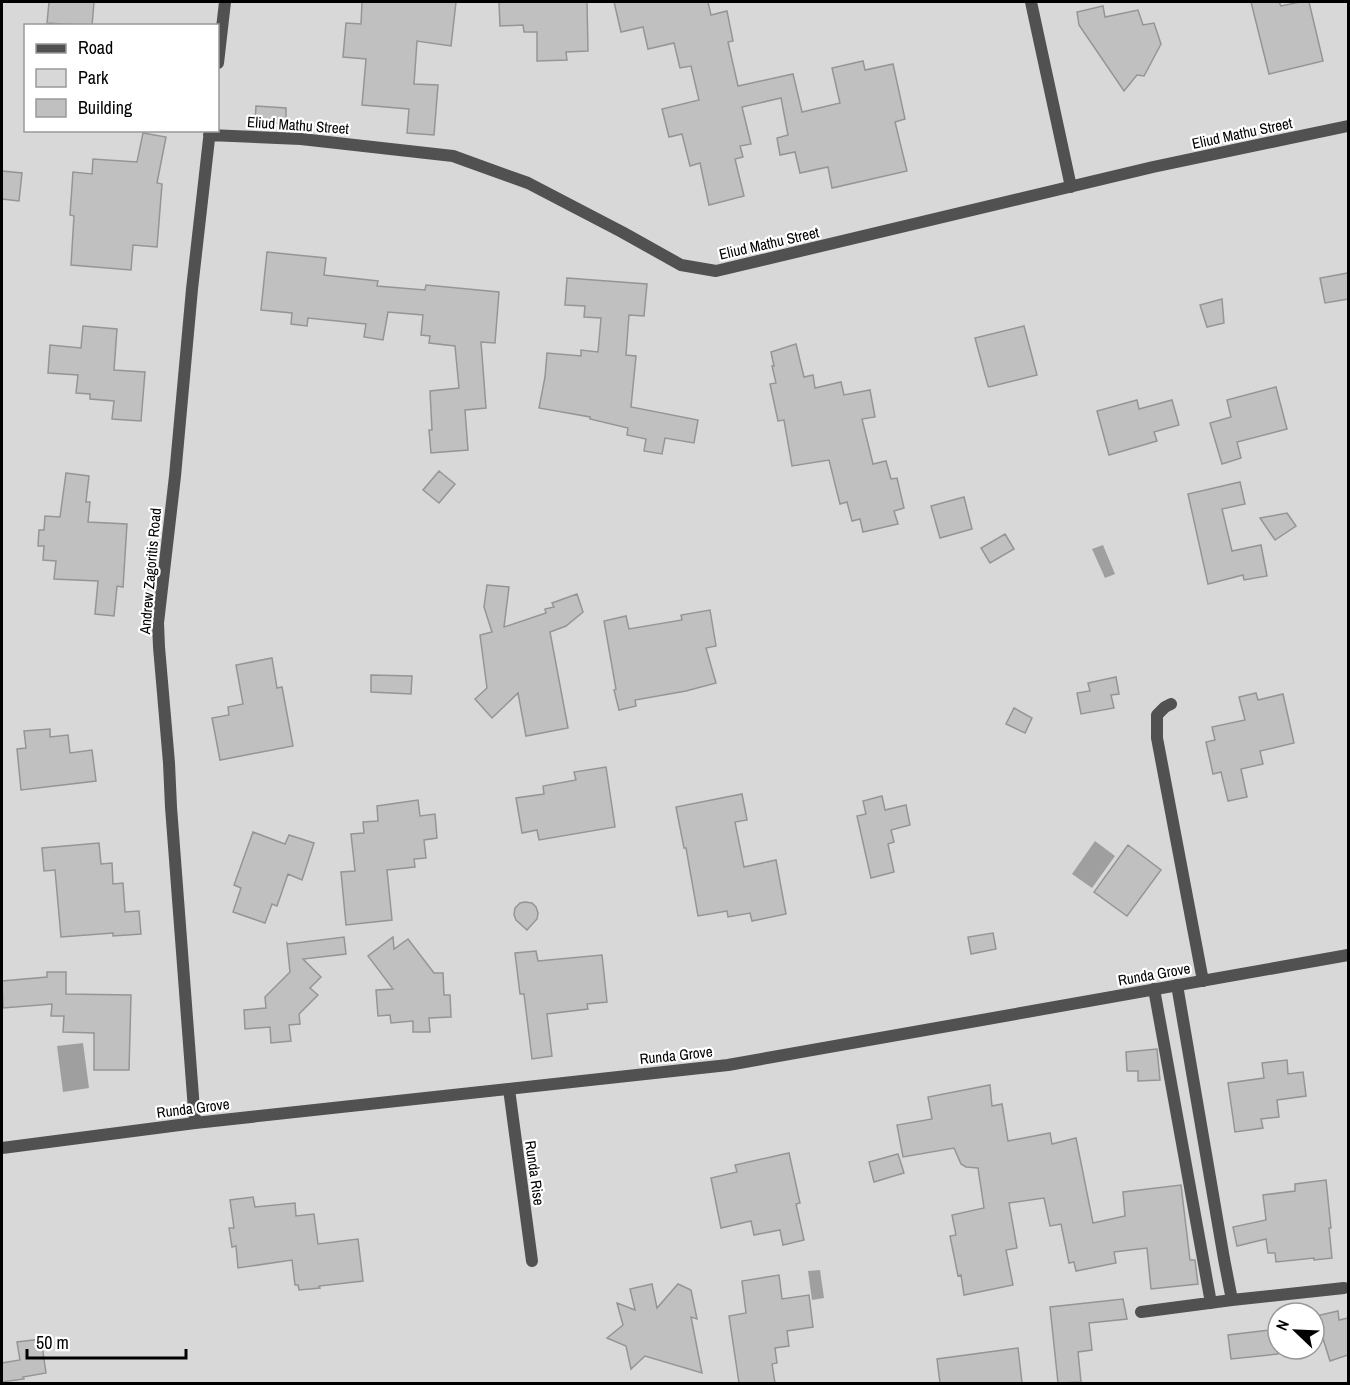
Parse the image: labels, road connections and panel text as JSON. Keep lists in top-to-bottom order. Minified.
{"streets":{"street":["Eliud Mathu Street","Andrew Zagoritis Road","Runda Grove","Runda Rise"]},"crossings":[["Eliud Mathu Street","Andrew Zagoritis Road"],["Andrew Zagoritis Road","Runda Grove"],["Runda Grove","Runda Rise"]],"legend":["Road","Park","Building"],"scale_bar":"50 m","north":"top left"}
